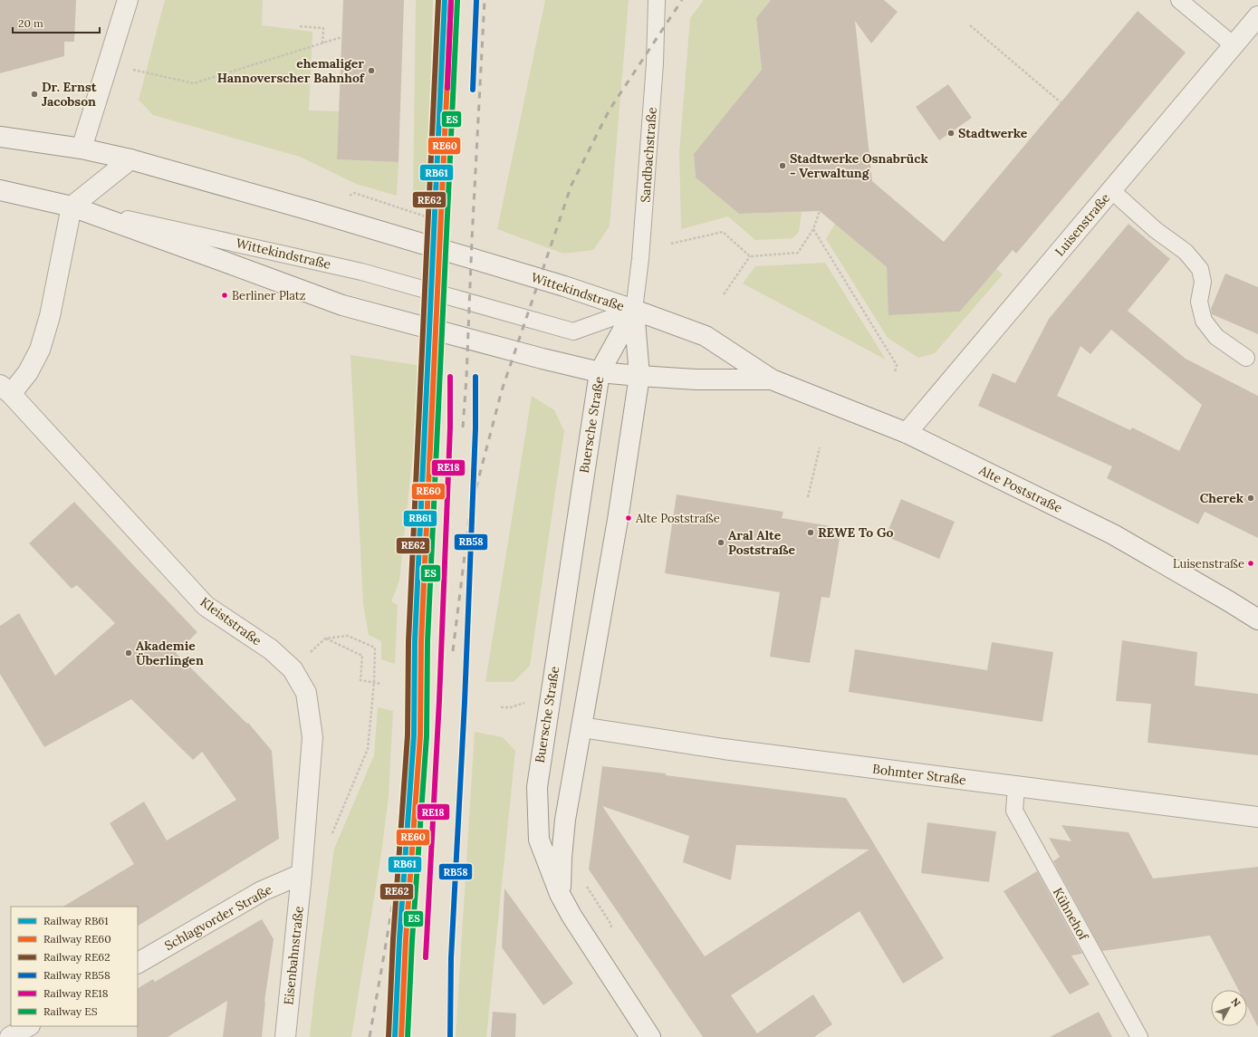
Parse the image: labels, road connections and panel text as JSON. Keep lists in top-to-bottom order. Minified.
{"streets":{"main road":["Luisenstraße","Wittekindstraße","Buersche Straße","Alte Poststraße","Kleiststraße","Bohmter Straße","Schlagvorder Straße","Eisenbahnstraße"],"lane":["Sandbachstraße","Kühnehof"]},"crossings":[["Sandbachstraße","Wittekindstraße"],["Sandbachstraße","Buersche Straße"],["Sandbachstraße","Alte Poststraße"],["Luisenstraße","Alte Poststraße"],["Wittekindstraße","Buersche Straße"],["Wittekindstraße","Alte Poststraße"],["Buersche Straße","Alte Poststraße"],["Kleiststraße","Schlagvorder Straße"],["Kleiststraße","Eisenbahnstraße"],["Bohmter Straße","Kühnehof"],["Schlagvorder Straße","Eisenbahnstraße"]],"places":["ehemaliger Hannoverscher Bahnhof","Dr. Ernst Jacobson","Stadtwerke","Stadtwerke Osnabrück - Verwaltung","Berliner Platz","Cherek","Alte Poststraße","REWE To Go","Aral Alte Poststraße","Luisenstraße","Akademie Überlingen"],"lines":["rail line RB61","rail line RE60","rail line RE62","rail line RE18","rail line RB58","rail line ES"],"legend":["Railway RB61","Railway RE60","Railway RE62","Railway RB58","Railway RE18","Railway ES"],"scale_bar":"20 m","north":"top right"}
